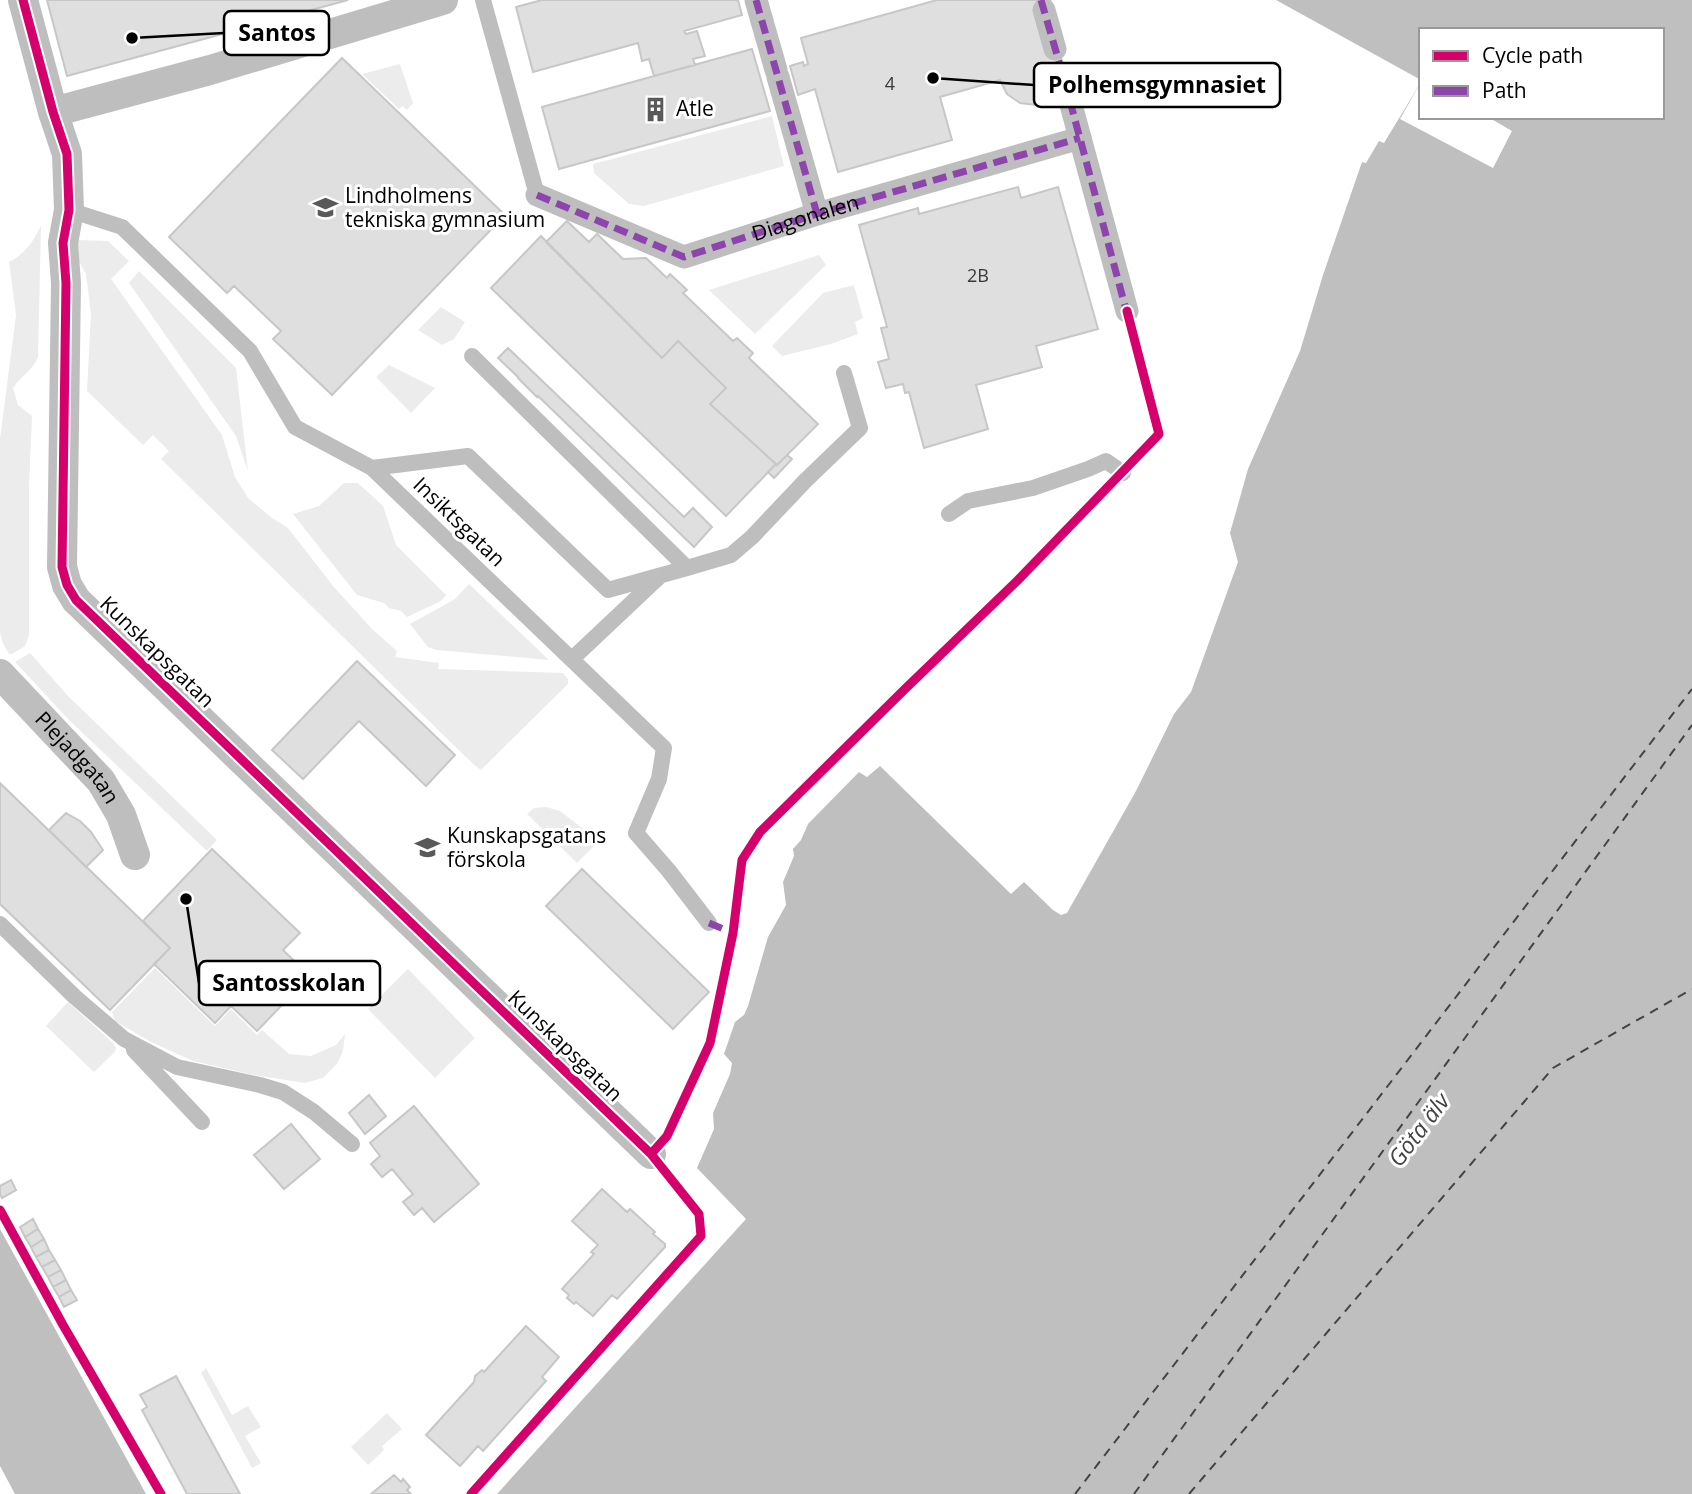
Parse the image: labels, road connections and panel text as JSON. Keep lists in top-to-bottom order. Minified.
{"streets":{"street":["Diagonalen","Kunskapsgatan","Plejadgatan"],"lane":["Insiktsgatan"]},"crossings":[["Insiktsgatan","Kunskapsgatan"]],"water":["Göta älv"],"places":{"other":["Santos","Polhemsgymnasiet","Santosskolan"],"building":["Atle"],"school or university":["Lindholmens tekniska gymnasium","Kunskapsgatans förskola"]},"house_numbers":["4","2B"],"legend":["Cycle path","Path"]}
